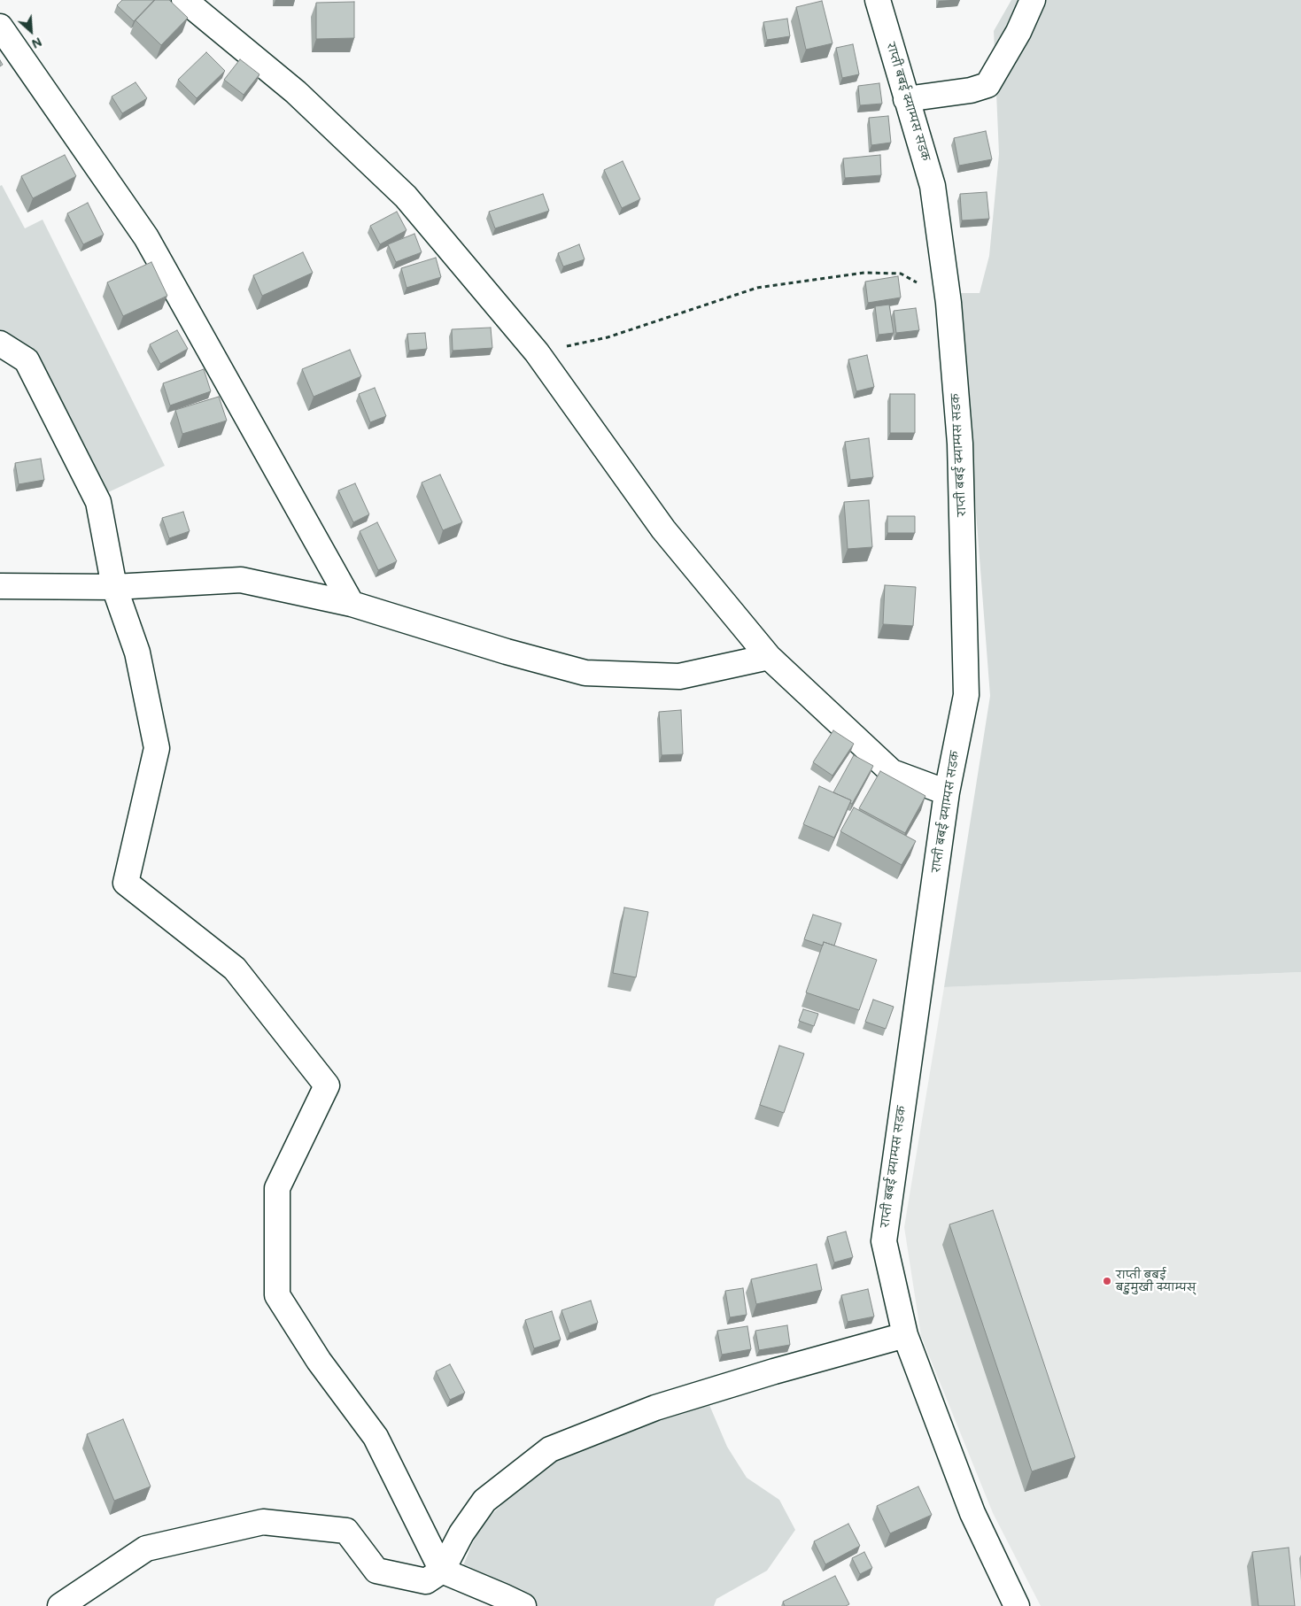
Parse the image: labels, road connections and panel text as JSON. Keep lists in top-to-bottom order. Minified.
{"streets":{"street":["राप्ती बबई क्याम्पस सडक"]},"places":["राप्ती बबई बहुमुखी क्याम्पस्"],"north":"bottom right"}
